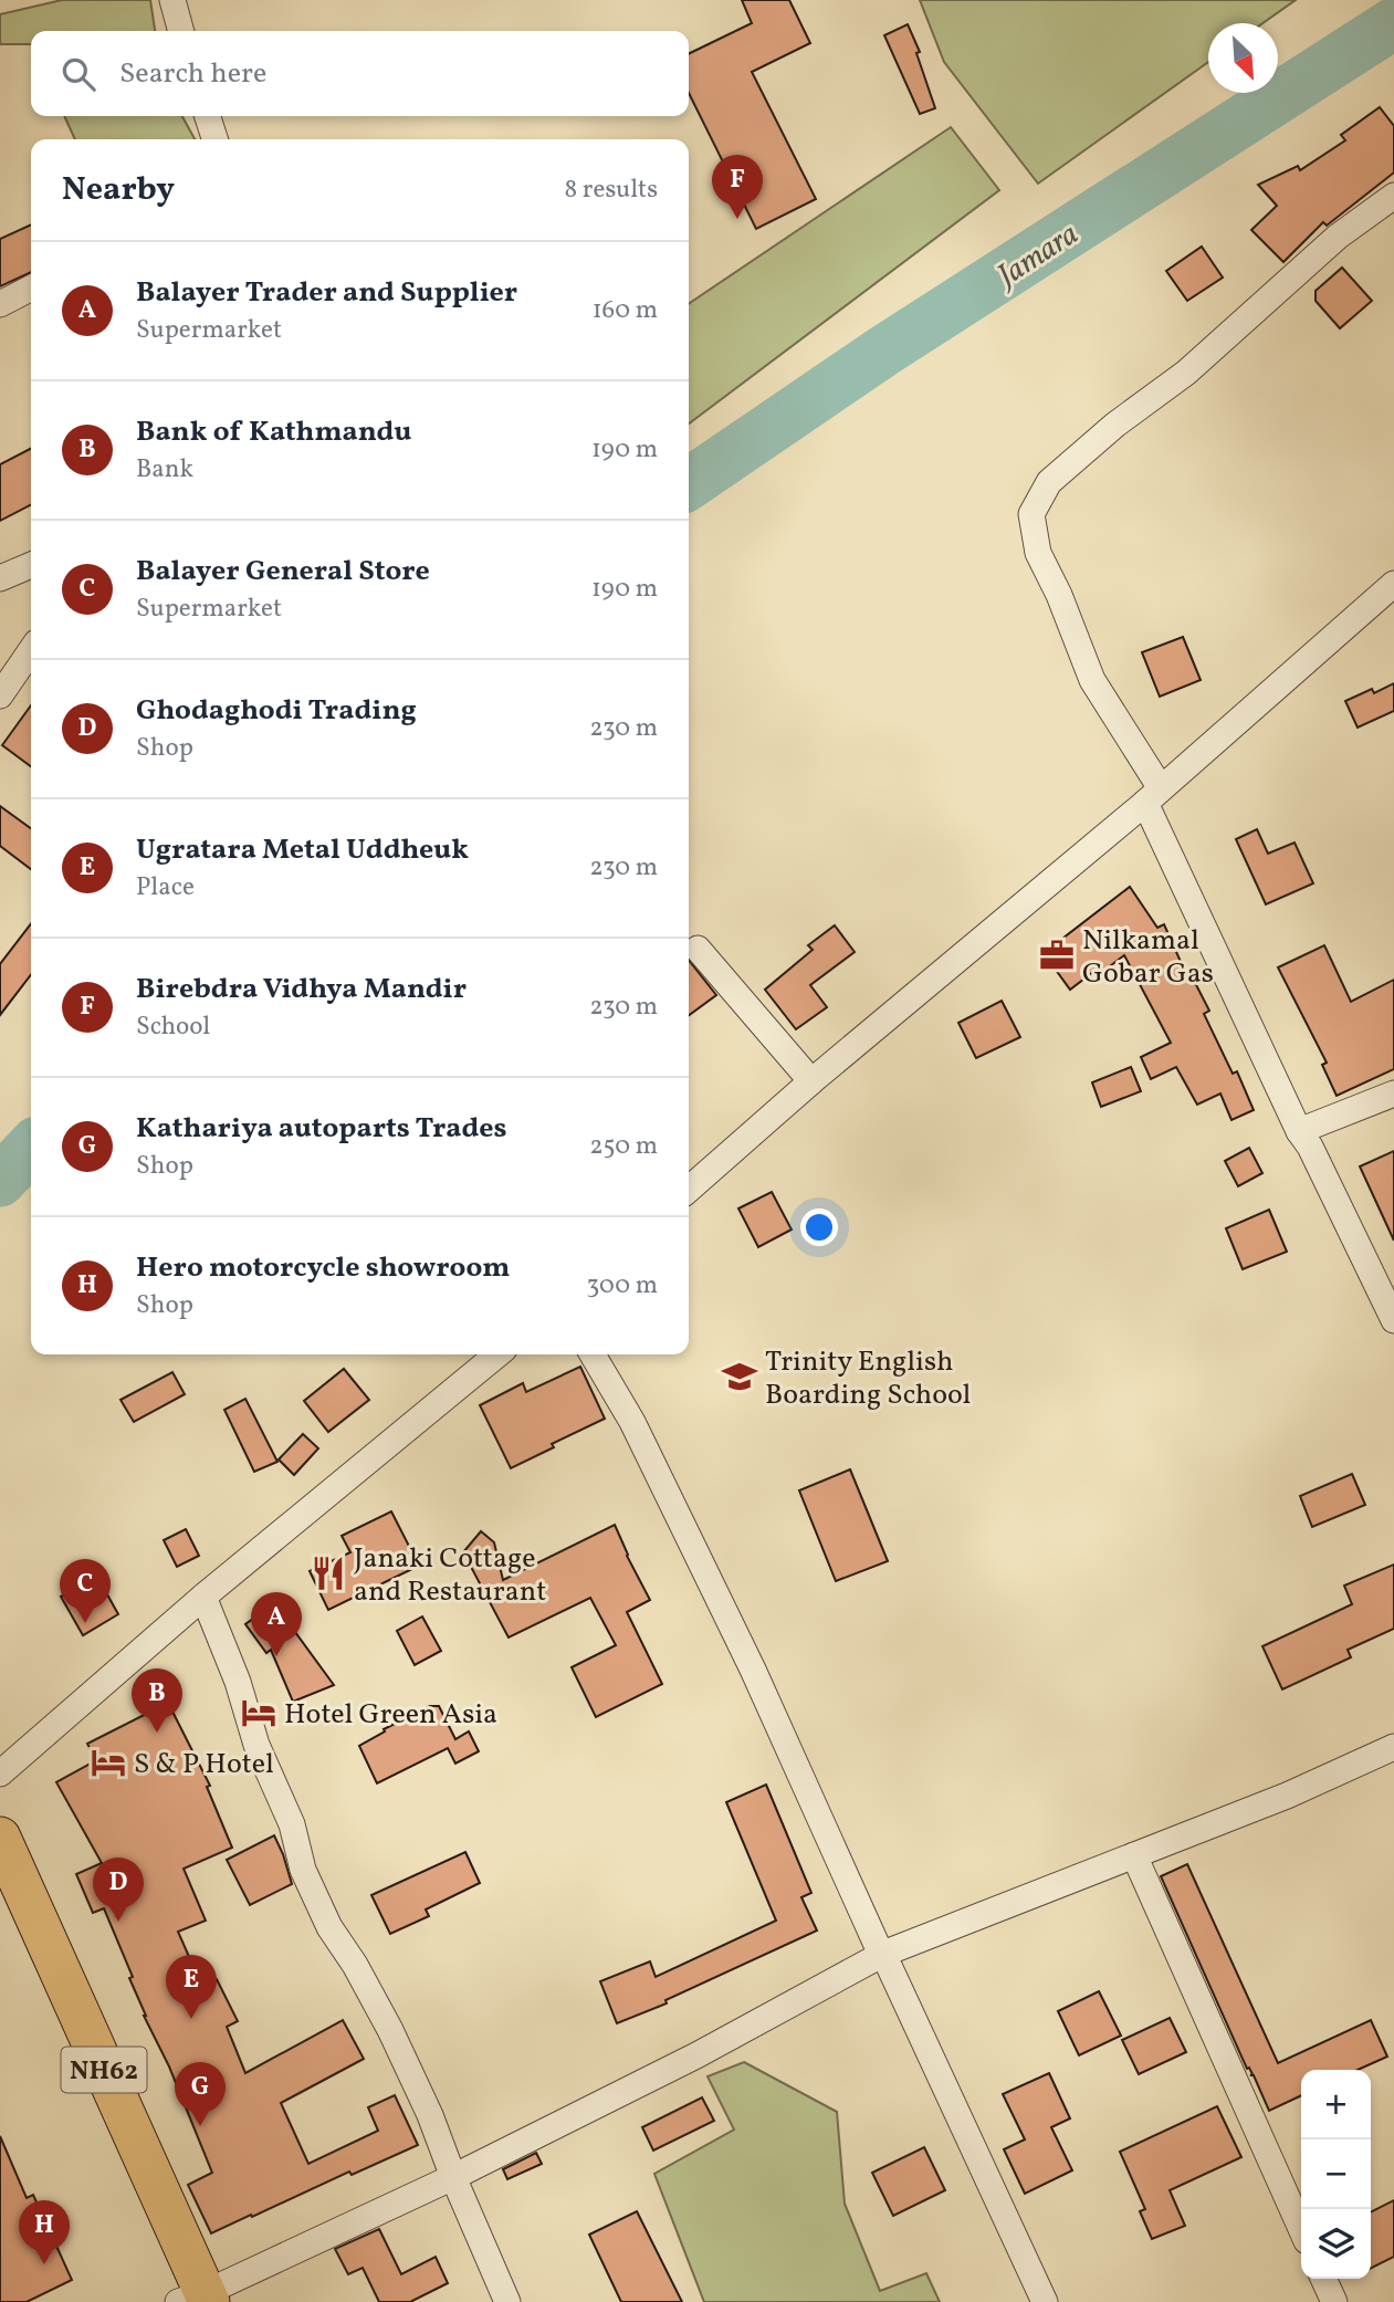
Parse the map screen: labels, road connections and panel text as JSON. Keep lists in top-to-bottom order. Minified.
{"streets":{"main road":["NH62"]},"water":["Jamara"],"places":{"office":["Nilkamal Gobar Gas"],"school or university":["Trinity English Boarding School"],"restaurant":["Janaki Cottage and Restaurant"],"hotel":["Hotel Green Asia","S & P Hotel"]},"north":"bottom right","page":{"search":"Search here","heading":["Nearby","8 results"],"pins":["F","C","A","B","D","E","G","H"],"list":[{"mark":"A","name":"Balayer Trader and Supplier","note":"Supermarket","value":"160 m"},{"mark":"B","name":"Bank of Kathmandu","note":"Bank","value":"190 m"},{"mark":"C","name":"Balayer General Store","note":"Supermarket","value":"190 m"},{"mark":"D","name":"Ghodaghodi Trading","note":"Shop","value":"230 m"},{"mark":"E","name":"Ugratara Metal Uddheuk","note":"Place","value":"230 m"},{"mark":"F","name":"Birebdra Vidhya Mandir","note":"School","value":"230 m"},{"mark":"G","name":"Kathariya autoparts Trades","note":"Shop","value":"250 m"},{"mark":"H","name":"Hero motorcycle showroom","note":"Shop","value":"300 m"}],"map_buttons":["+","−"]}}
